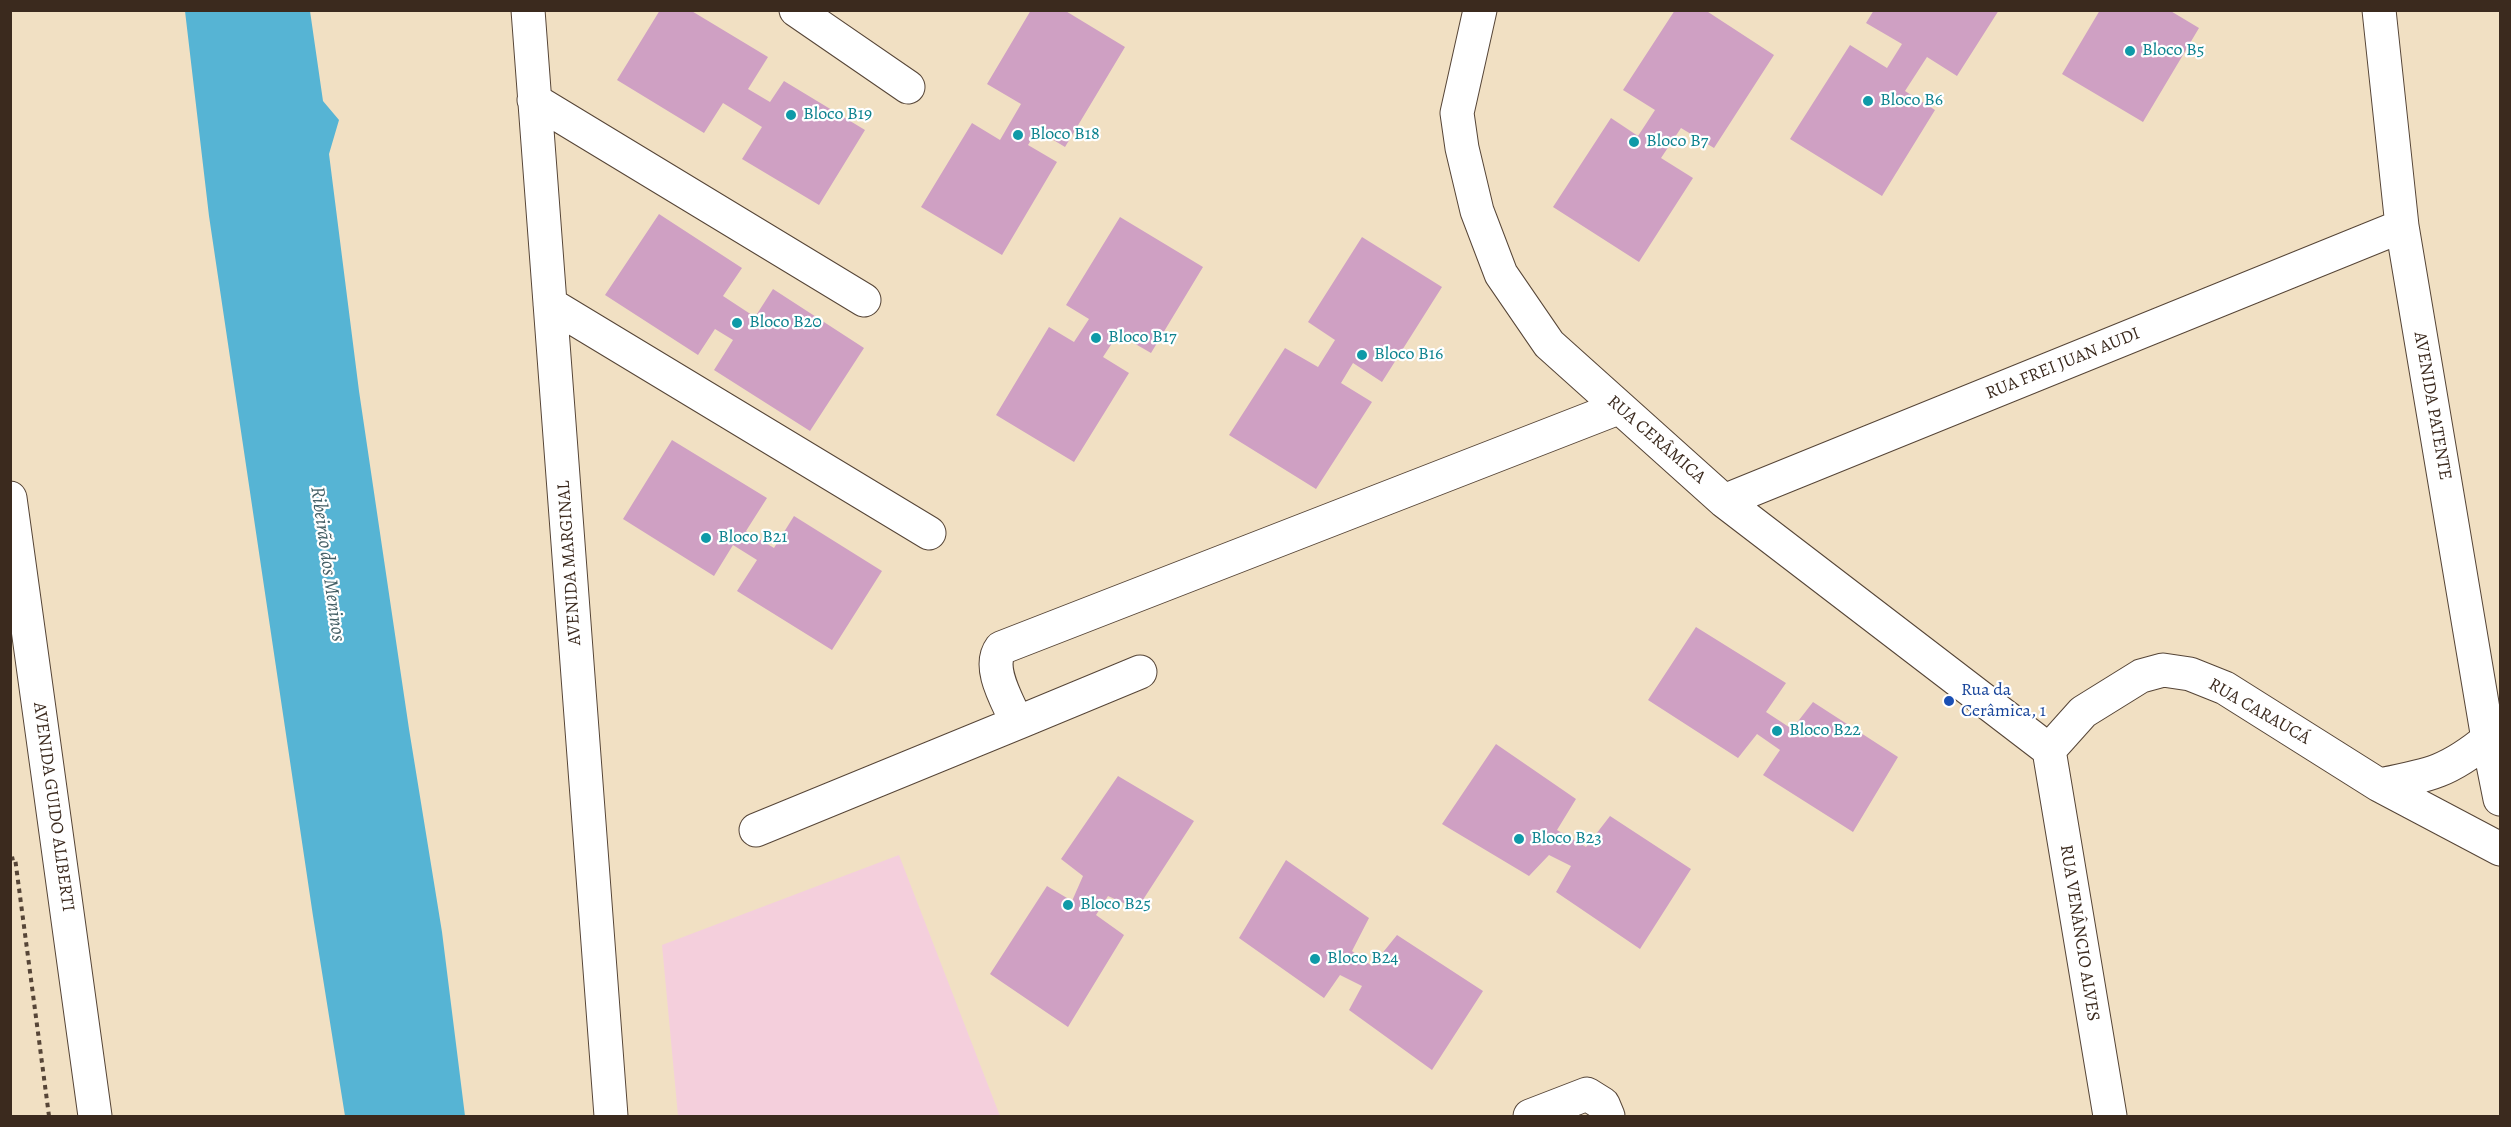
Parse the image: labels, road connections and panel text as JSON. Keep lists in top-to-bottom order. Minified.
{"streets":{"street":["RUA FREI JUAN AUDI","AVENIDA PATENTE","RUA CERÂMICA","AVENIDA MARGINAL","RUA CARAUCÁ","AVENIDA GUIDO ALIBERTI","RUA VENÂNCIO ALVES"]},"crossings":[["RUA FREI JUAN AUDI","AVENIDA PATENTE"],["RUA FREI JUAN AUDI","RUA CERÂMICA"],["RUA CERÂMICA","RUA CARAUCÁ"],["RUA CERÂMICA","RUA VENÂNCIO ALVES"],["RUA CARAUCÁ","RUA VENÂNCIO ALVES"]],"water":["Ribeirão dos Meninos"],"places":["Bloco B5","Bloco B6","Bloco B19","Bloco B18","Bloco B7","Bloco B20","Bloco B17","Bloco B16","Bloco B21","Rua da Cerâmica, 1","Bloco B22","Bloco B23","Bloco B25","Bloco B24"]}
